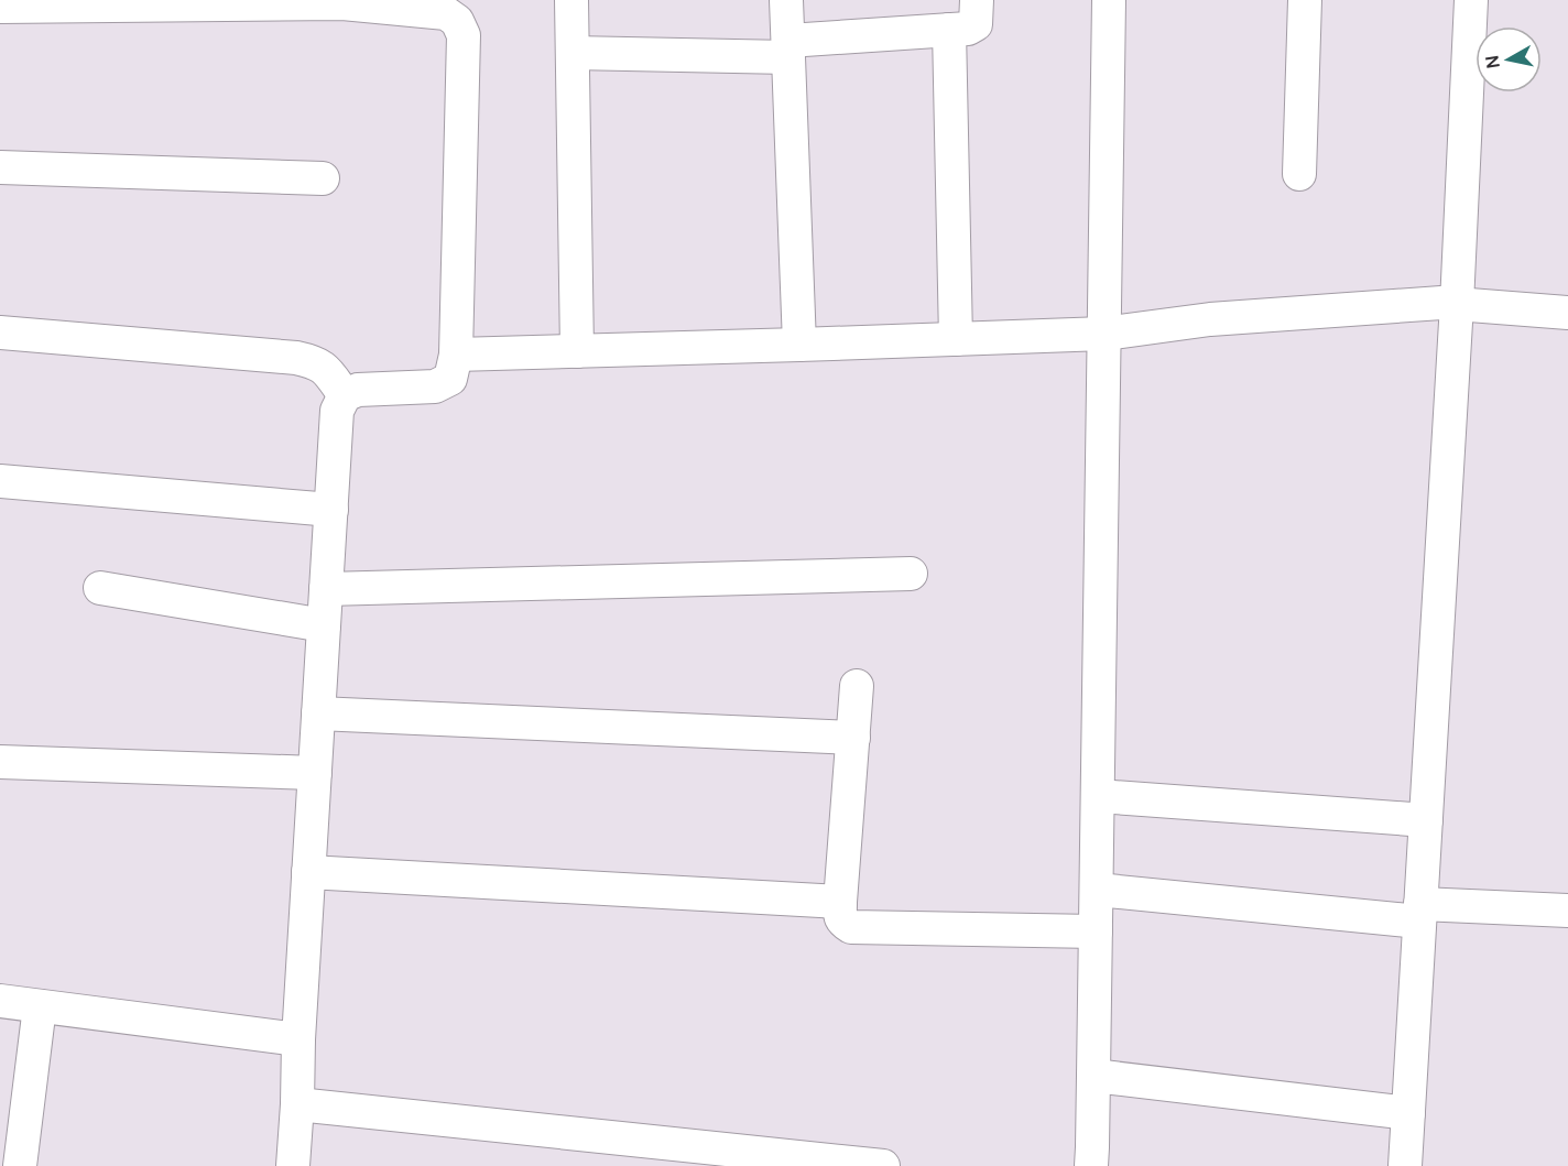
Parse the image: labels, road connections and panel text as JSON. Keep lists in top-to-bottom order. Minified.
{"north":"left"}
